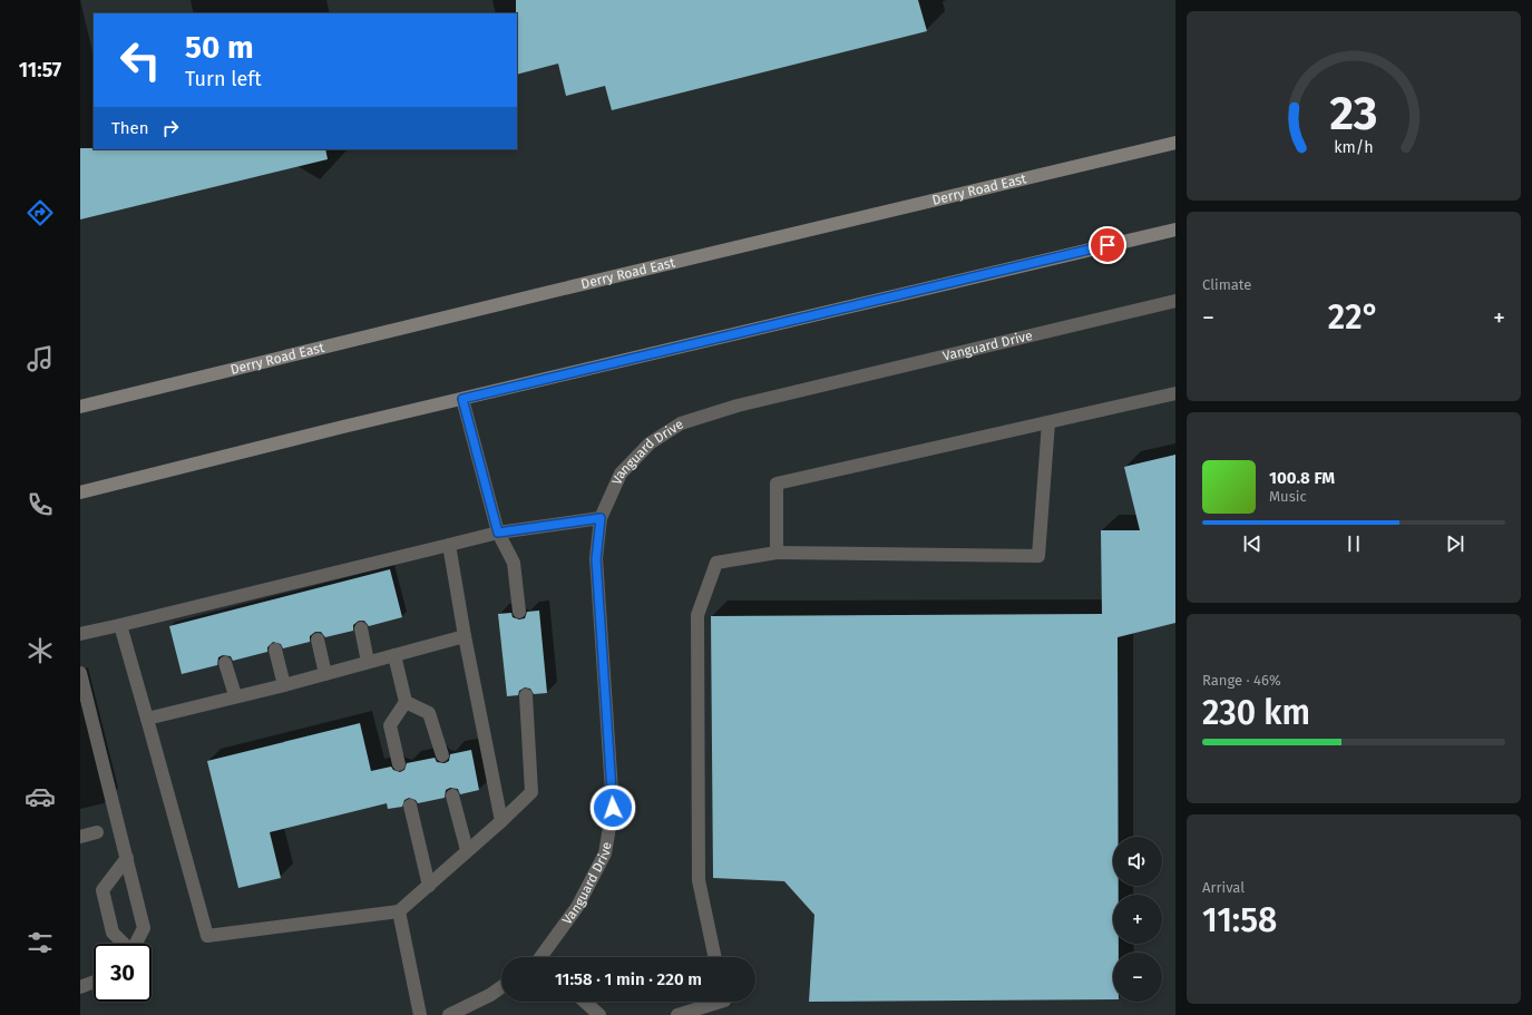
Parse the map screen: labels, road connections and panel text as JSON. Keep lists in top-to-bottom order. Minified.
{"streets":{"main road":["Derry Road East"],"street":["Vanguard Drive"]},"page":{"tabs":"11:57","turn":["50 m","Turn left"],"then":"Then","tile":["Climate",["Range · 46%","230 km"],["Arrival","11:58"]],"heat":["−","22°","+"],"song":["100.8 FM","Music"],"map_buttons":["+","−"],"limit":"30","trip":"11:58 · 1 min · 220 m","gauge":["23","km/h"]}}
